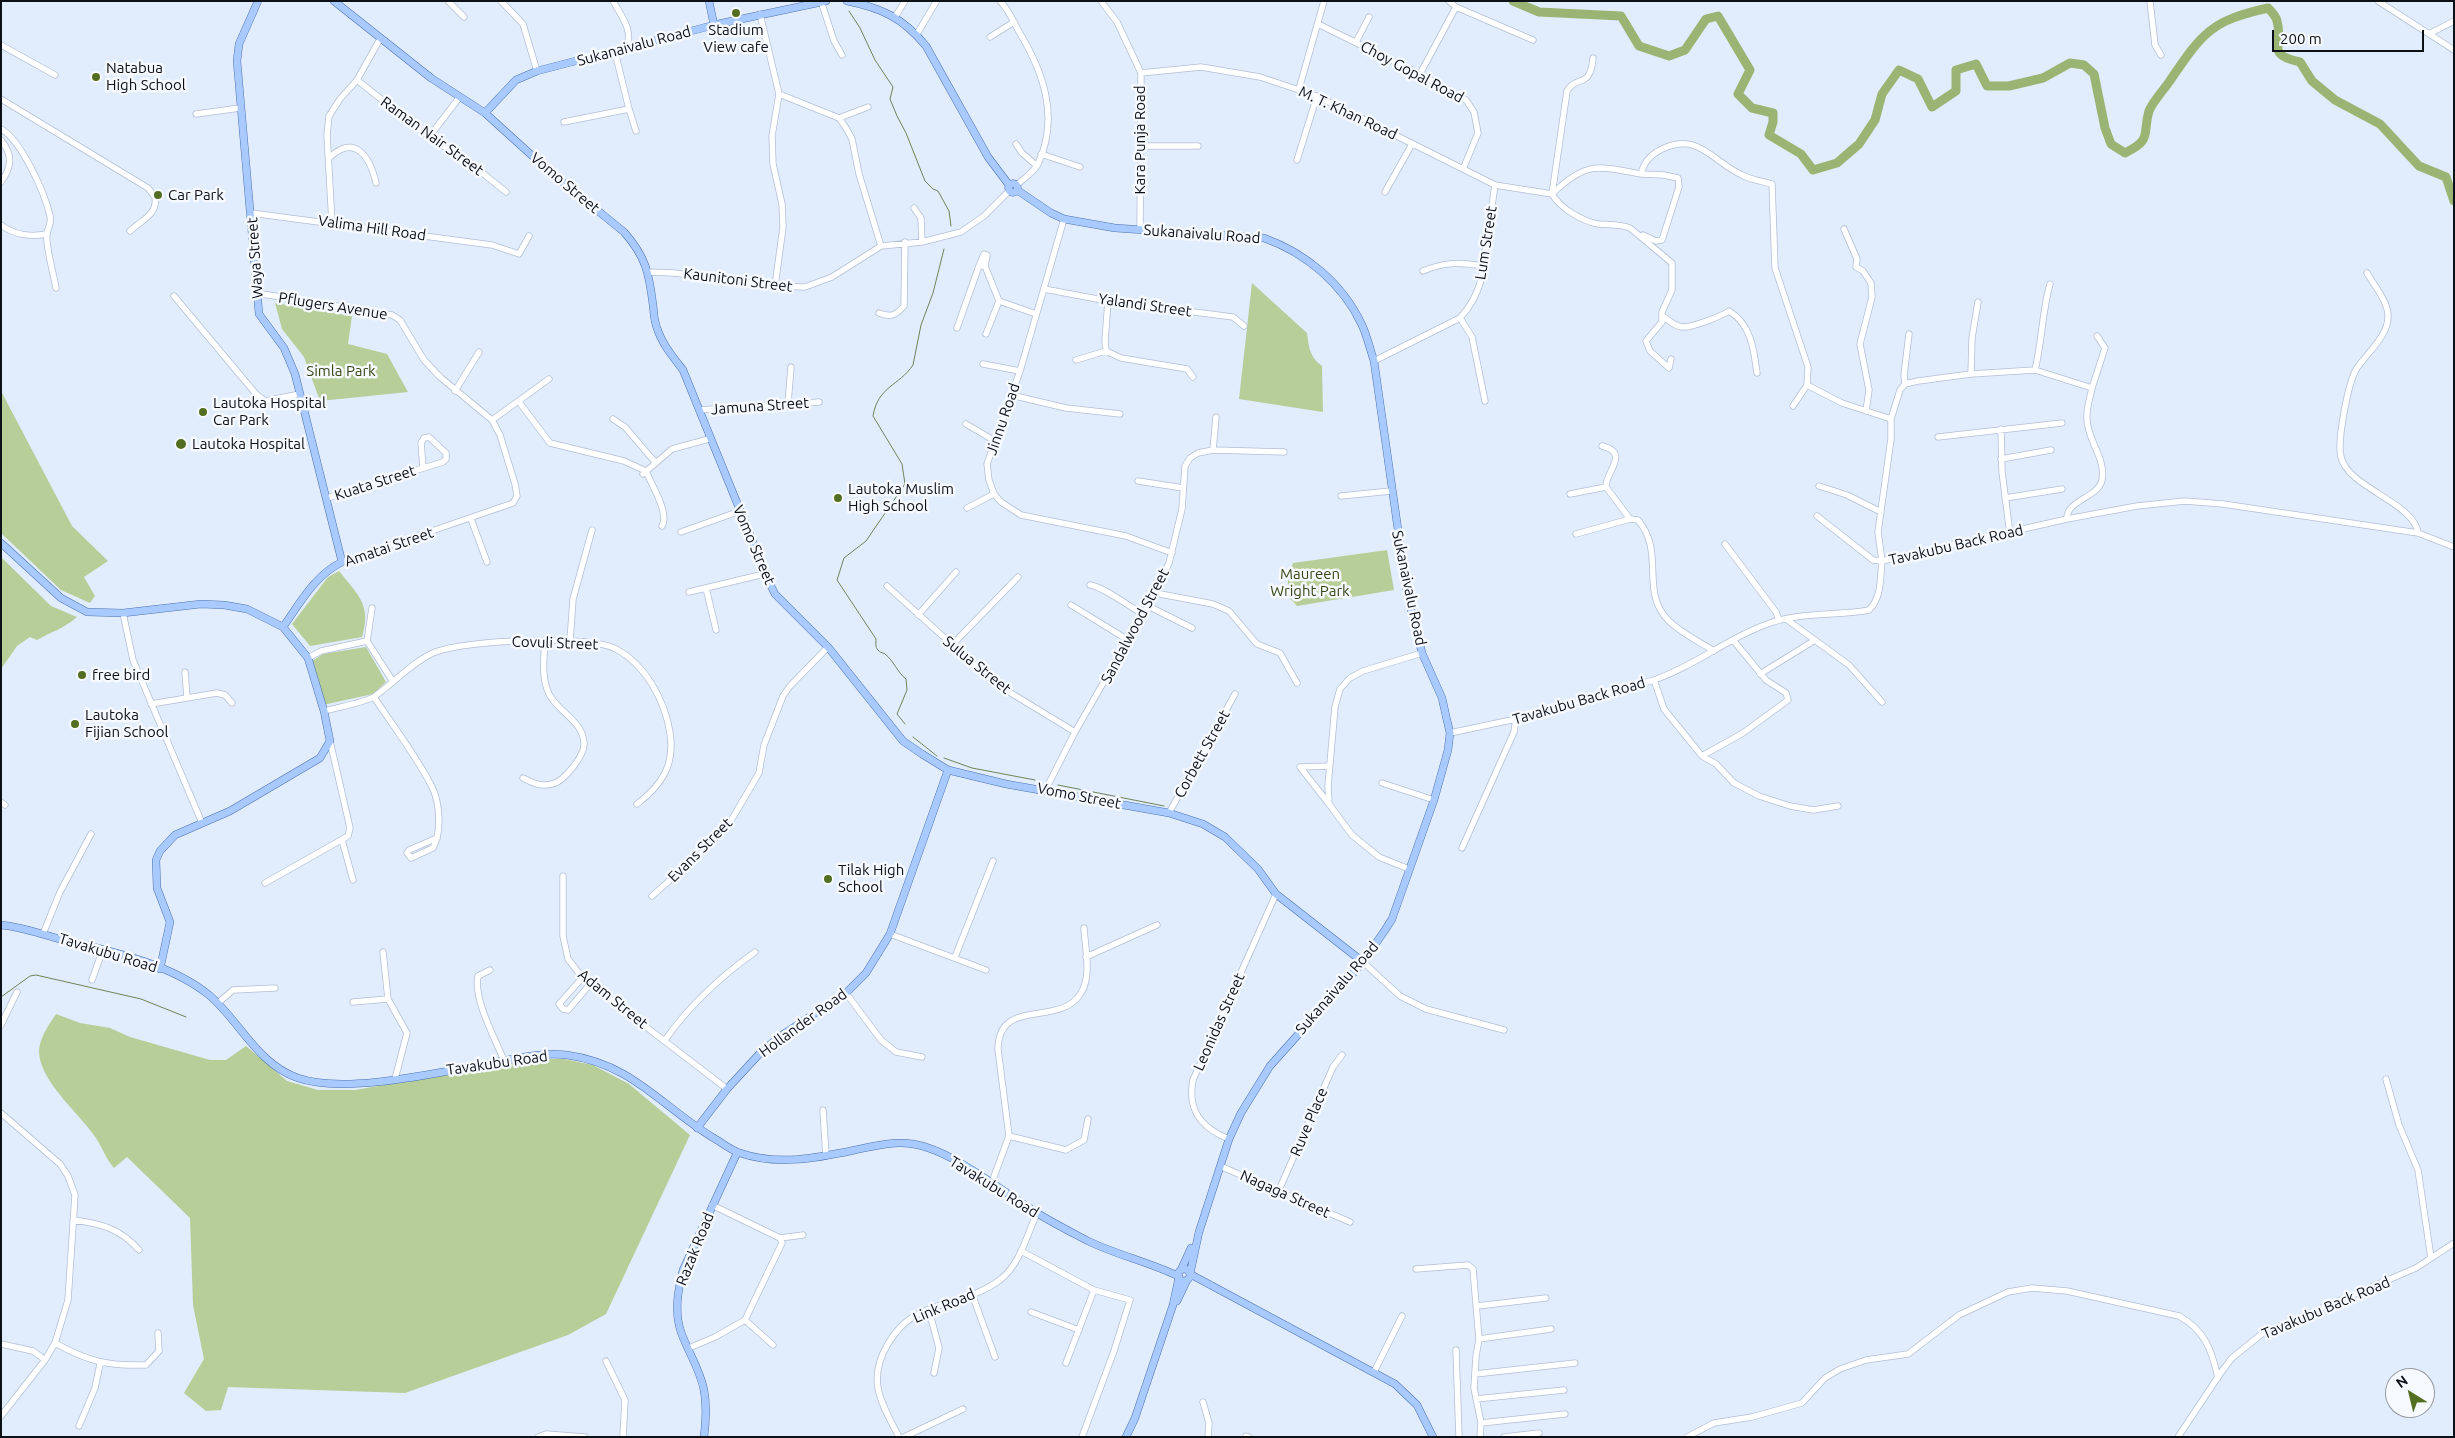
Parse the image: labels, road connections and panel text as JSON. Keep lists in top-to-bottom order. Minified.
{"streets":{"main road":["Sukanaivalu Road","Vomo Street","Waya Street","Amatai Street","Tavakubu Road","Hollander Road","Razak Road"],"street":["Choy Gopal Road","M. T. Khan Road","Raman Nair Street","Kara Punja Road","Valima Hill Road","Lum Street","Kaunitoni Street","Yalandi Street","Pflugers Avenue","Jamuna Street","Jinnu Road","Kuata Street","Tavakubu Back Road","Sandalwood Street","Covuli Street","Sulua Street","Corbett Street","Evans Street","Adam Street","Leonidas Street","Ruve Place","Nagaga Street","Link Road"]},"crossings":[["Sukanaivalu Road","Kara Punja Road"],["Sukanaivalu Road","Vomo Street"],["Sukanaivalu Road","Lum Street"],["Sukanaivalu Road","Kaunitoni Street"],["Sukanaivalu Road","Jinnu Road"],["Sukanaivalu Road","Tavakubu Back Road"],["Sukanaivalu Road","Tavakubu Road"],["Sukanaivalu Road","Leonidas Street"],["Sukanaivalu Road","Nagaga Street"],["Choy Gopal Road","M. T. Khan Road"],["M. T. Khan Road","Kara Punja Road"],["M. T. Khan Road","Lum Street"],["Vomo Street","Kaunitoni Street"],["Vomo Street","Jamuna Street"],["Vomo Street","Sandalwood Street"],["Vomo Street","Corbett Street"],["Vomo Street","Evans Street"],["Vomo Street","Leonidas Street"],["Vomo Street","Hollander Road"],["Valima Hill Road","Waya Street"],["Waya Street","Pflugers Avenue"],["Waya Street","Kuata Street"],["Waya Street","Amatai Street"],["Yalandi Street","Jinnu Road"],["Pflugers Avenue","Amatai Street"],["Sandalwood Street","Sulua Street"],["Tavakubu Road","Hollander Road"],["Tavakubu Road","Razak Road"],["Tavakubu Road","Link Road"],["Adam Street","Hollander Road"],["Ruve Place","Nagaga Street"]],"parks":["Simla Park","Maureen Wright Park"],"places":["Stadium View cafe","Natabua High School","Car Park","Lautoka Hospital Car Park","Lautoka Hospital","Lautoka Muslim High School","free bird","Lautoka Fijian School","Tilak High School"],"scale_bar":"200 m","north":"top left"}
